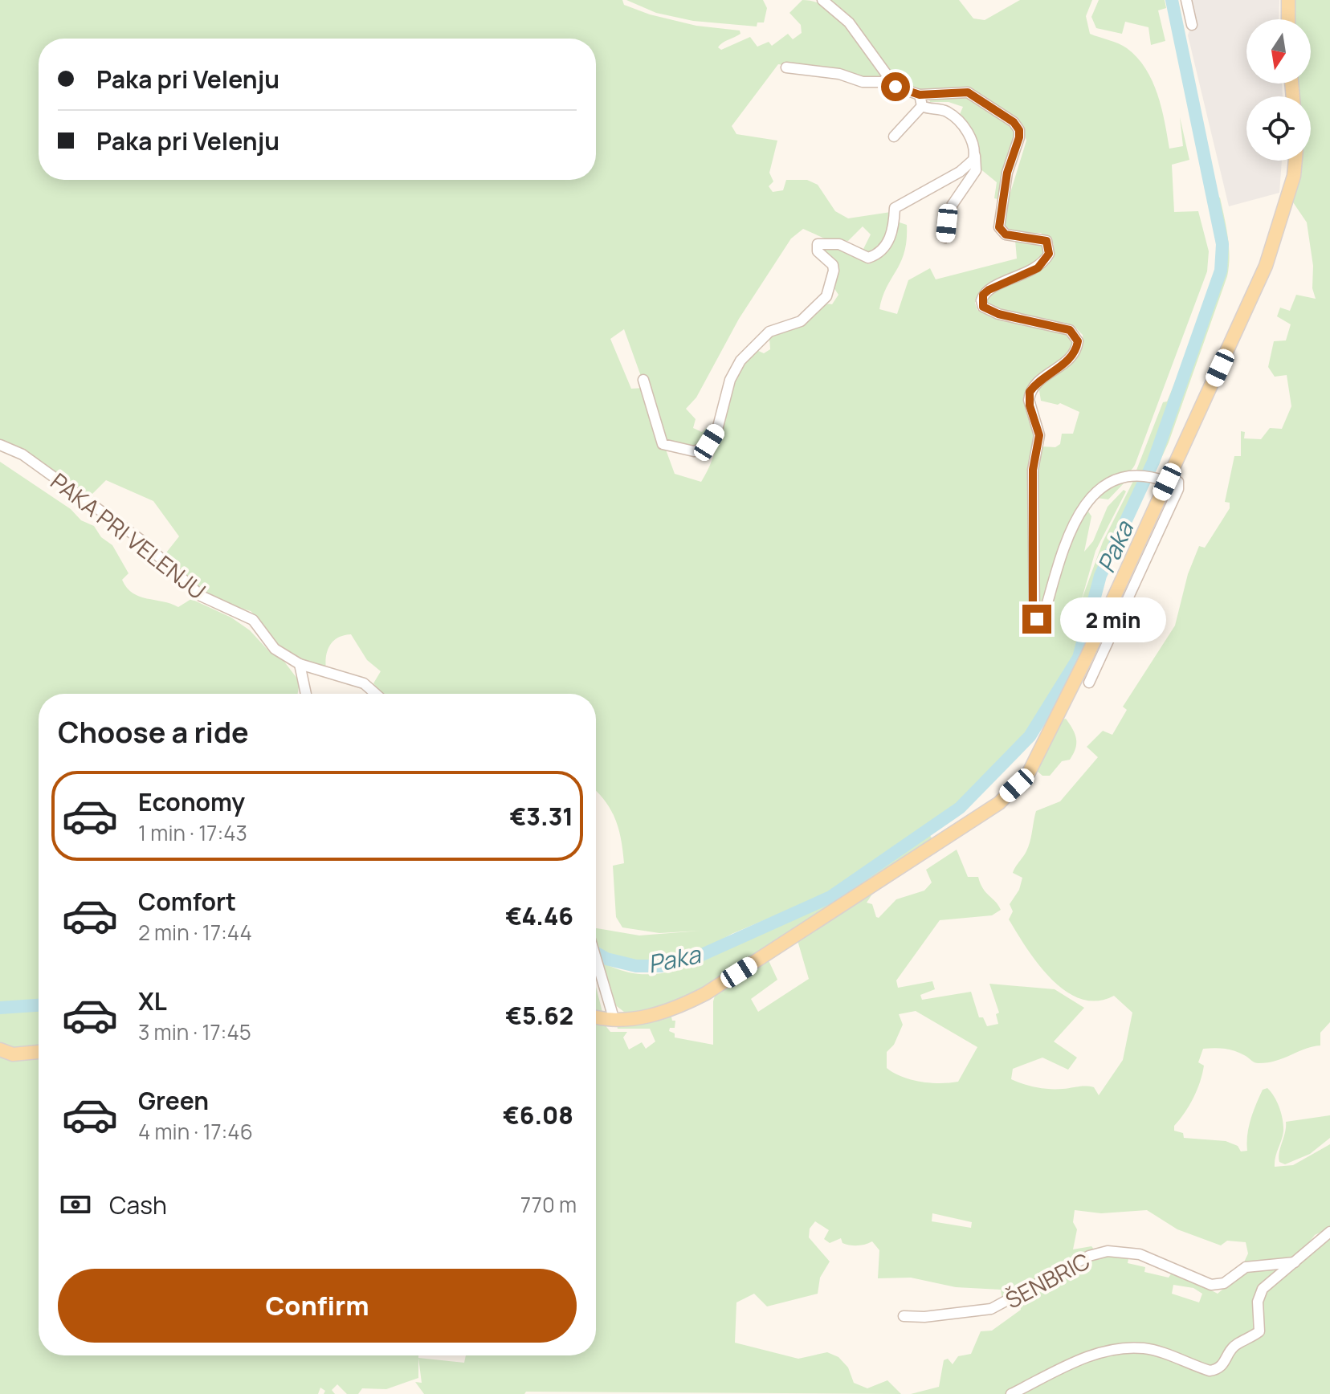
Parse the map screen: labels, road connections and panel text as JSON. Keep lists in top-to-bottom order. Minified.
{"streets":{"street":["PAKA PRI VELENJU","ŠENBRIC"]},"water":["Paka"],"north":"bottom","page":{"banner":["Paka pri Velenju","Paka pri Velenju"],"bubble":"2 min","heading":"Choose a ride","list":[{"name":"Economy","note":"1 min · 17:43","value":"€3.31"},{"name":"Comfort","note":"2 min · 17:44","value":"€4.46"},{"name":"XL","note":"3 min · 17:45","value":"€5.62"},{"name":"Green","note":"4 min · 17:46","value":"€6.08"}],"pay":["Cash","770 m"],"buttons":"Confirm"}}
